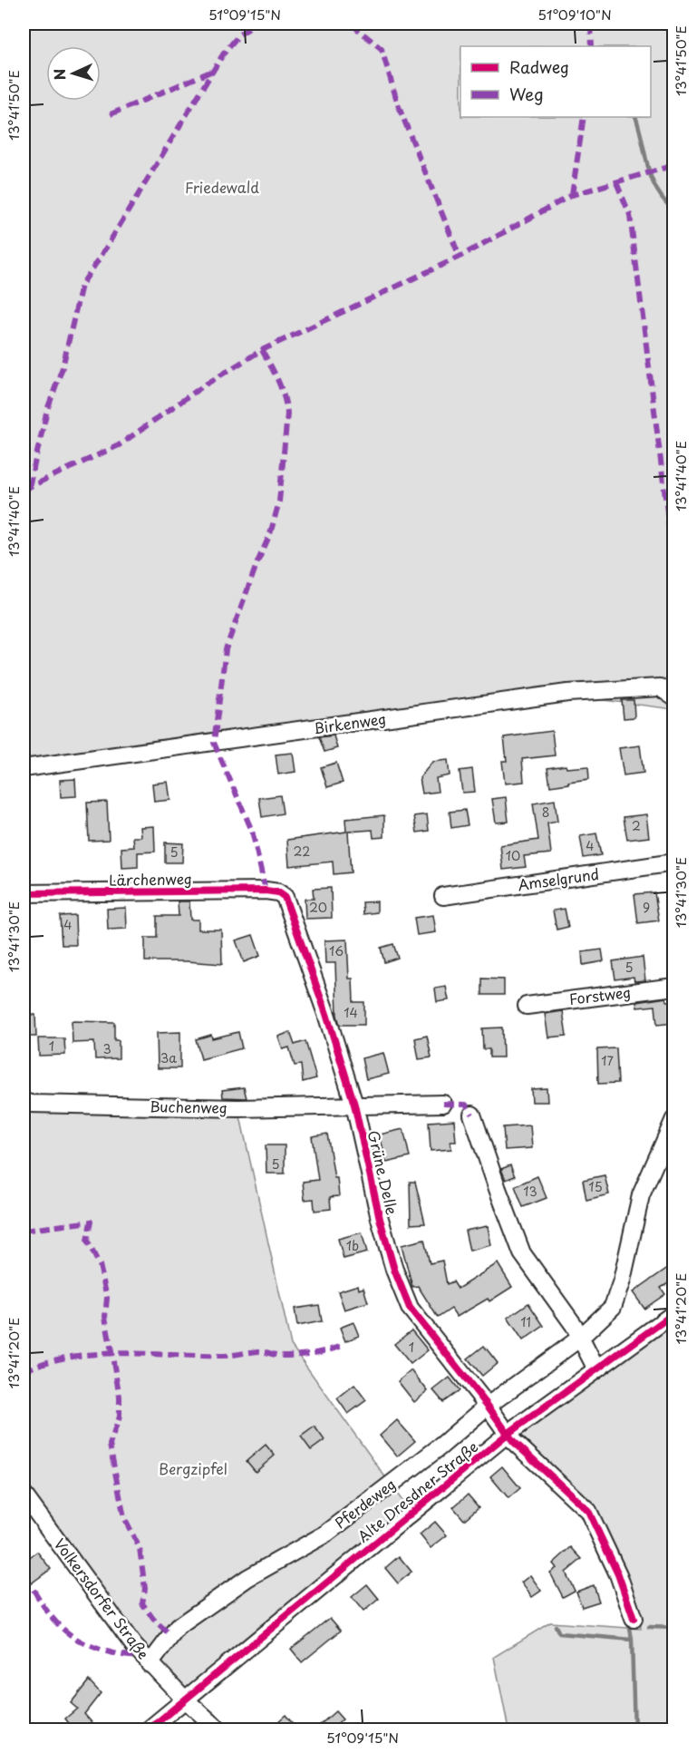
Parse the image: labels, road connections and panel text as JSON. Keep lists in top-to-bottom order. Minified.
{"streets":{"street":["Birkenweg","Lärchenweg","Amselgrund","Forstweg","Buchenweg","Grüne Delle","Alte Dresdner Straße","Pferdeweg","Volkersdorfer Straße"]},"crossings":[["Lärchenweg","Grüne Delle"],["Buchenweg","Grüne Delle"],["Grüne Delle","Alte Dresdner Straße"],["Grüne Delle","Pferdeweg"],["Alte Dresdner Straße","Volkersdorfer Straße"],["Pferdeweg","Volkersdorfer Straße"]],"parks":["Friedewald","Bergzipfel"],"house_numbers":["8","2","4","22","5","10","20","9","4","16","5","14","1","3","3a","17","5","15","13","1b","11","1"],"legend":["Radweg","Weg"],"north":"left","coordinates":["51°09'15\"N","51°09'10\"N","13°41'50\"E","13°41'40\"E","13°41'30\"E","13°41'20\"E"]}
